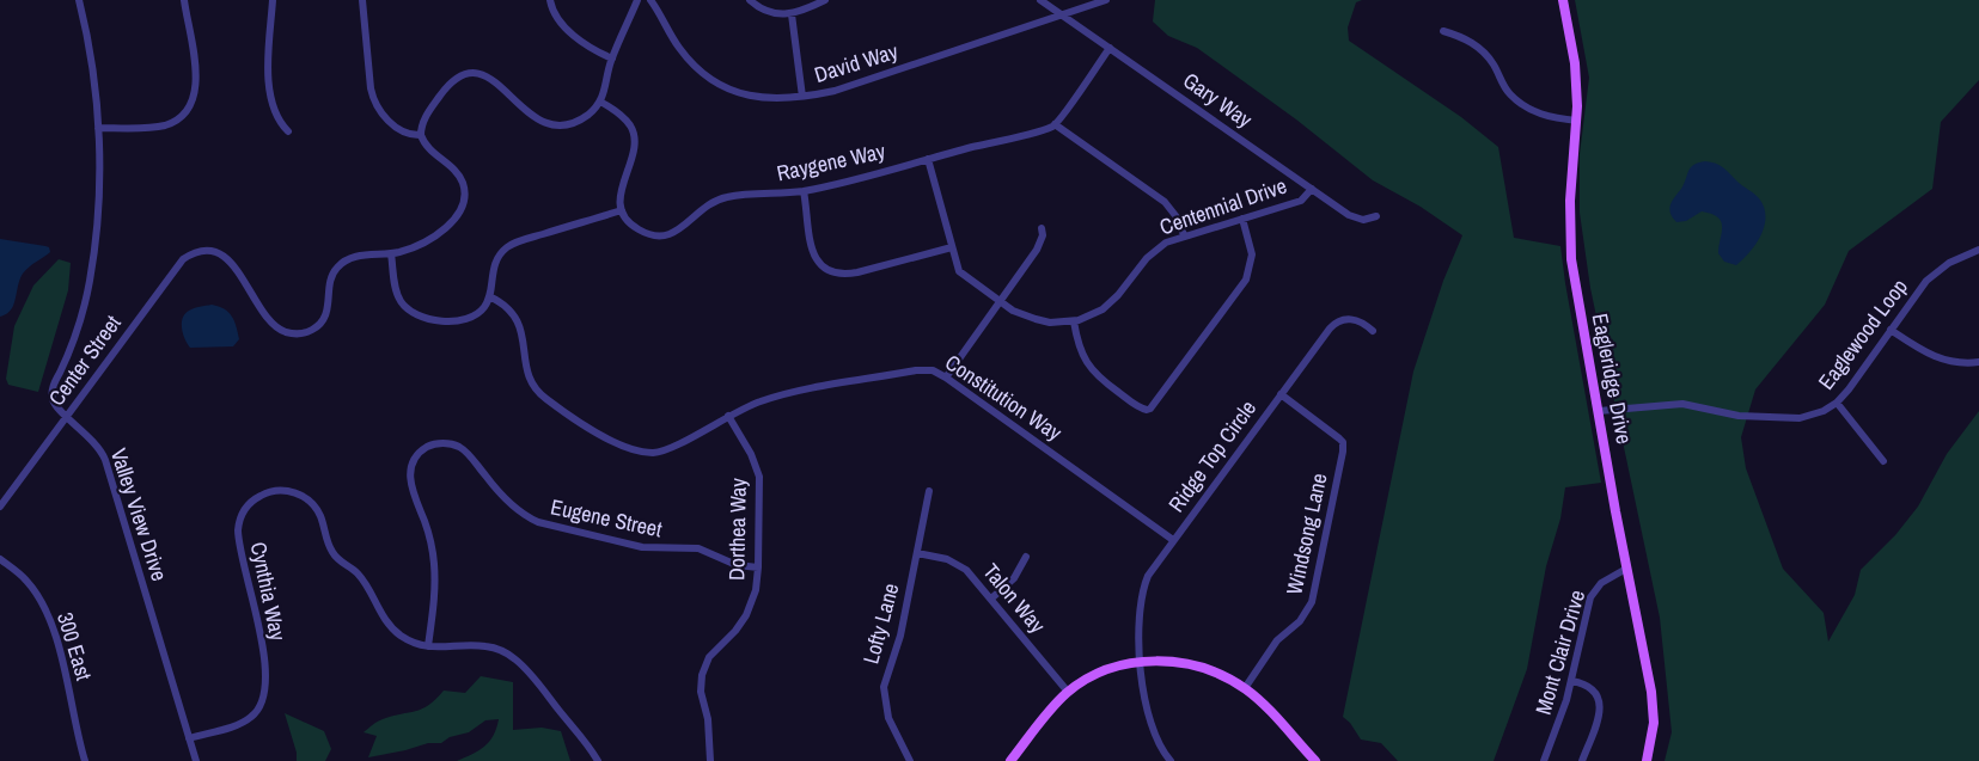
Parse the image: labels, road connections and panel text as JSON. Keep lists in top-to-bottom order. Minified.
{"streets":{"main road":["Eagleridge Drive"],"street":["David Way","Gary Way","Raygene Way","Centennial Drive","Eaglewood Loop","Center Street","Constitution Way","Ridge Top Circle","Valley View Drive","Eugene Street","Dorthea Way","Windsong Lane","Cynthia Way","Talon Way","Lofty Lane","300 East","Mont Clair Drive"]},"crossings":[["David Way","Gary Way"],["Gary Way","Centennial Drive"],["Raygene Way","Centennial Drive"],["Eaglewood Loop","Eagleridge Drive"],["Center Street","Valley View Drive"],["Eagleridge Drive","Mont Clair Drive"],["Constitution Way","Ridge Top Circle"],["Constitution Way","Dorthea Way"],["Ridge Top Circle","Windsong Lane"],["Valley View Drive","Cynthia Way"],["Eugene Street","Dorthea Way"],["Eugene Street","Cynthia Way"],["Talon Way","Lofty Lane"]]}
